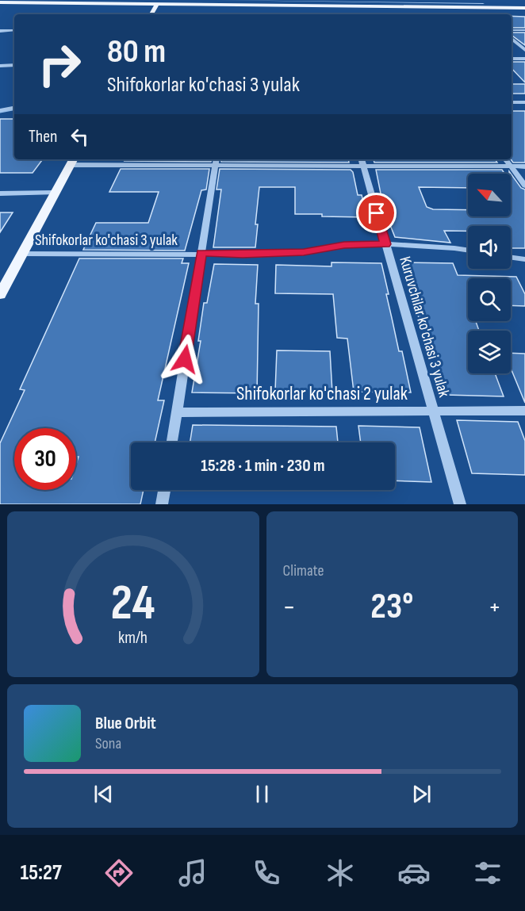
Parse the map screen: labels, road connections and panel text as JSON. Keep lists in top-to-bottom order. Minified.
{"streets":{"street":["Shifokorlar ko'chasi 3 yulak","Kuruvchilar ko'chasi 3 yulak","Shifokorlar ko'chasi 2 yulak"]},"crossings":[["Shifokorlar ko'chasi 3 yulak","Kuruvchilar ko'chasi 3 yulak"],["Kuruvchilar ko'chasi 3 yulak","Shifokorlar ko'chasi 2 yulak"]],"north":"top left","page":{"turn":["80 m","Shifokorlar ko'chasi 3 yulak"],"then":"Then","limit":"30","trip":"15:28 · 1 min · 230 m","tile":"Climate","heat":["−","23°","+"],"song":["Blue Orbit","Sona"],"tabs":"15:27","gauge":["24","km/h"]}}
